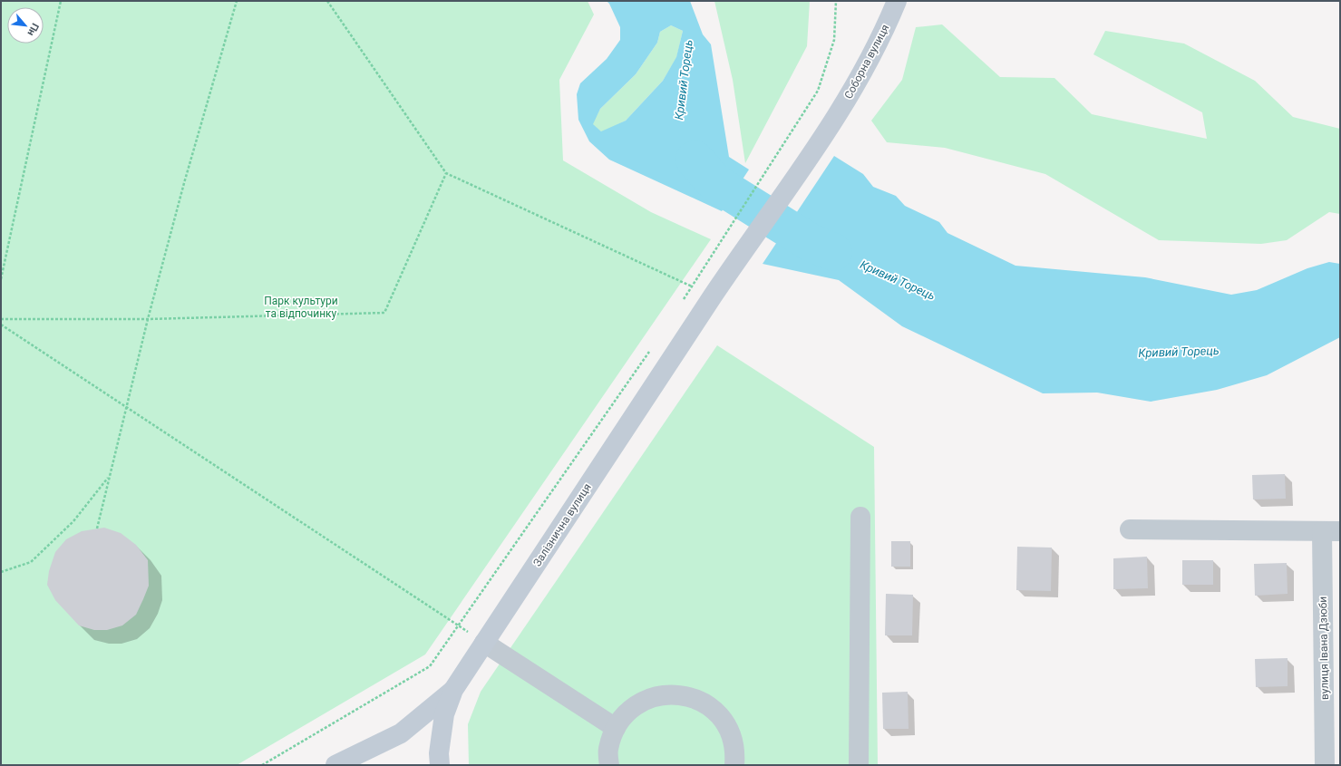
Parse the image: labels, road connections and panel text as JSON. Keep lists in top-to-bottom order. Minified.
{"streets":{"street":["Соборна вулиця","Залізнична вулиця","вулиця Івана Дзюби"]},"crossings":[["Соборна вулиця","Залізнична вулиця"]],"water":["Кривий Торець"],"parks":["Парк культури та відпочинку"],"north":"bottom right"}
